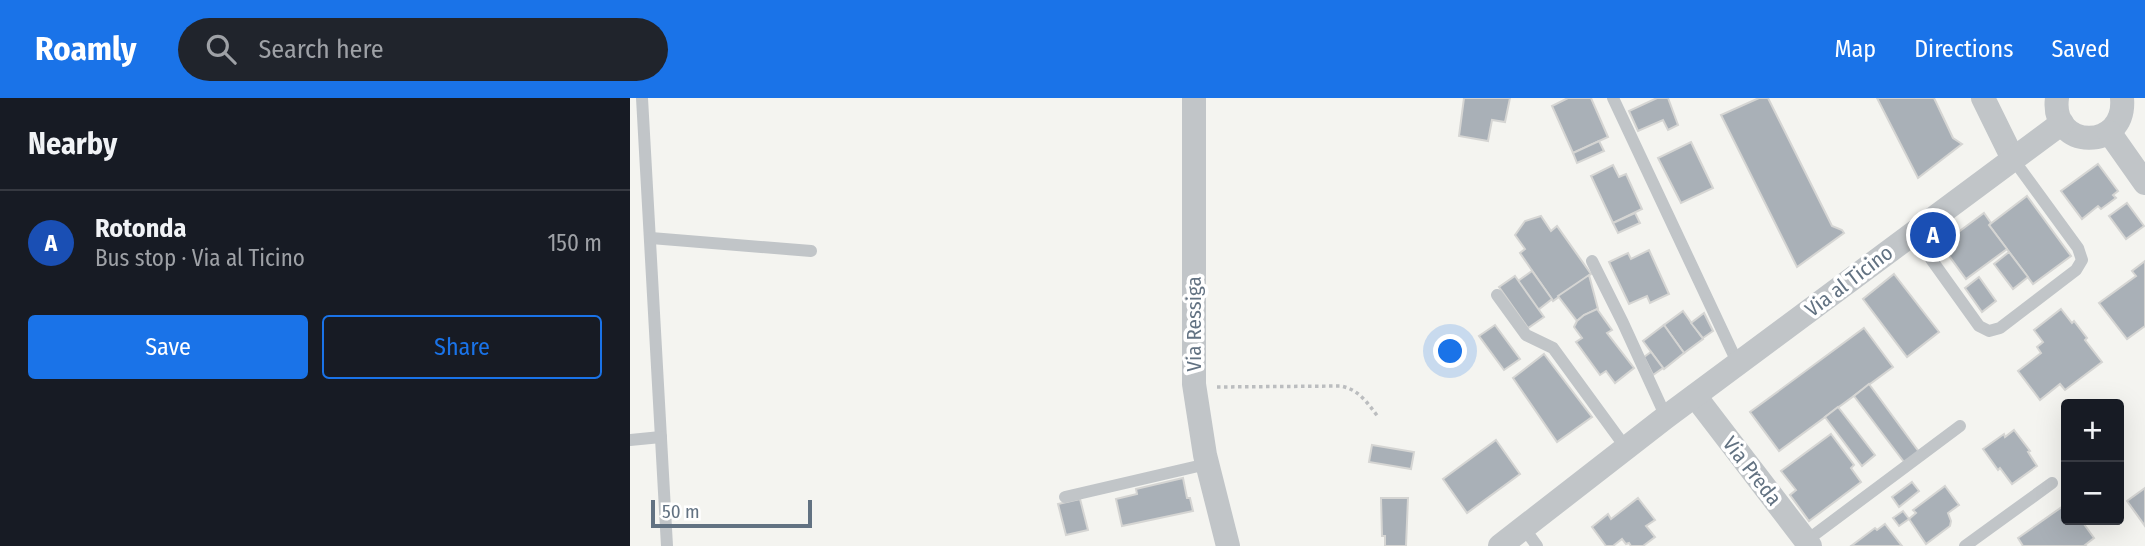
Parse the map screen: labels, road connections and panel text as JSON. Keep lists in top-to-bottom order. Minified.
{"streets":{"street":["Via al Ticino","Via Ressiga","Via Preda"]},"crossings":[["Via al Ticino","Via Preda"]],"scale_bar":"50 m","page":{"header":"Roamly","search":"Search here","nav":["Map","Directions","Saved"],"heading":"Nearby","list":[{"mark":"A","name":"Rotonda","note":"Bus stop · Via al Ticino","value":"150 m"}],"pins":"A","buttons":["Save","Share"],"map_buttons":["+","−"],"scale":"50 m"}}
